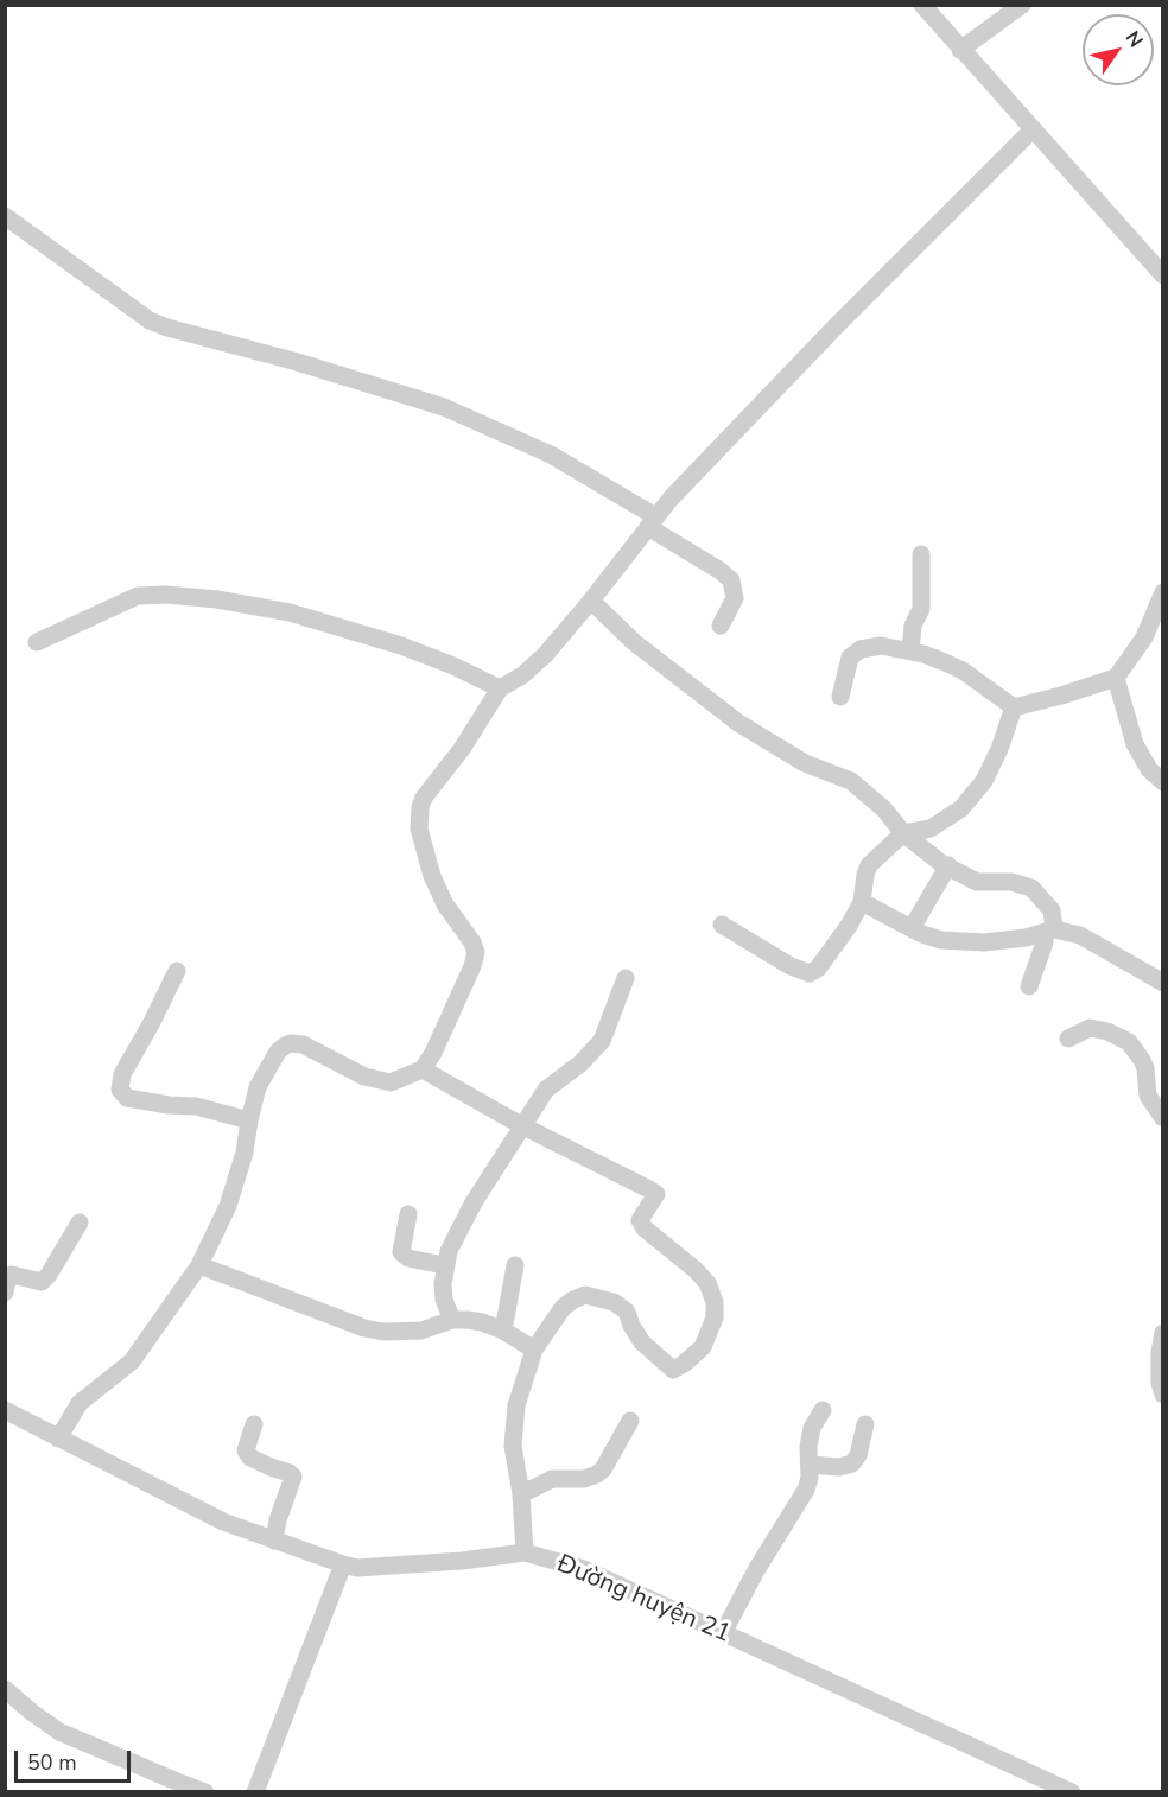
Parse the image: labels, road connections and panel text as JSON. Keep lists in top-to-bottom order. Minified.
{"streets":{"street":["Đường huyện 21"]},"scale_bar":"50 m","north":"top right"}
